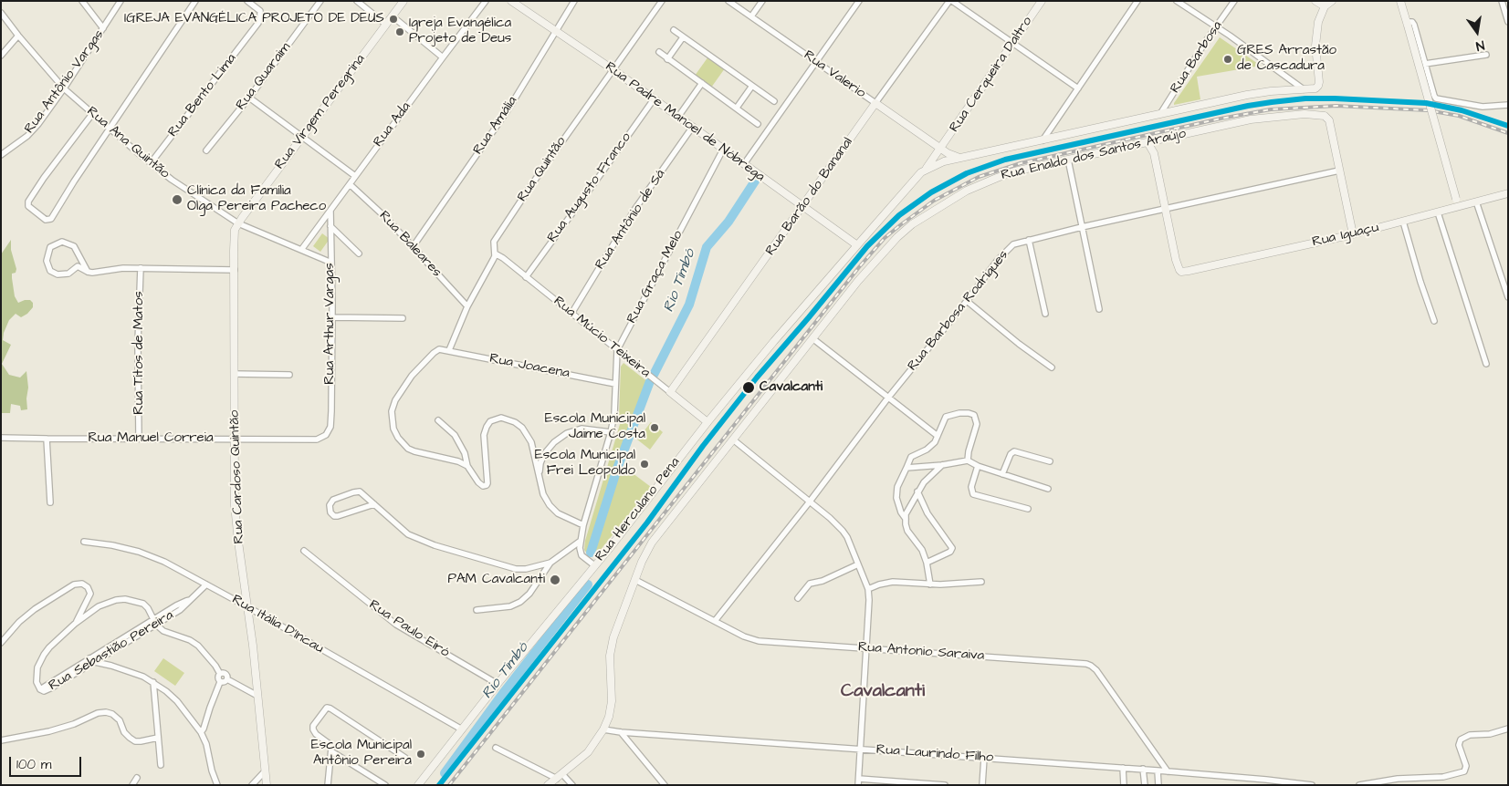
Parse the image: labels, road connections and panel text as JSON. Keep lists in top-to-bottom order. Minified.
{"streets":{"main road":["Rua Valerio","Rua Cerqueira Daltro","Rua Virgem Peregrina","Rua Padre Manoel de Nóbrega","Rua Enaldo dos Santos Araújo","Rua Barão do Bananal","Rua Iguaçu","Rua Múcio Teixeira","Rua Cardoso Quintão","Rua Herculano Pena"],"street":["Rua Barbosa","Rua Quaraim","Rua Antônio Vargas","Rua Bento Lima","Rua Ada","Rua Amália","Rua Ana Quintão","Rua Quintão","Rua Augusto Franco","Rua Antônio de Sá","Rua Baleares","Rua Graça Melo","Rua Barbosa Rodrigues","Rua Arthur Vargas","Rua Titos de Matos","Rua Joacena","Rua Manuel Correia","Rua Itália D'Incau","Rua Paulo Eiró","Rua Sebastião Pereira","Rua Antonio Saraiva","Rua Laurindo Filho"]},"crossings":[["Rua Valerio","Rua Cerqueira Daltro"],["Rua Valerio","Rua Barão do Bananal"],["Rua Cerqueira Daltro","Rua Herculano Pena"],["Rua Antônio Vargas","Rua Ana Quintão"],["Rua Bento Lima","Rua Ana Quintão"],["Rua Virgem Peregrina","Rua Ana Quintão"],["Rua Virgem Peregrina","Rua Cardoso Quintão"],["Rua Padre Manoel de Nóbrega","Rua Amália"],["Rua Padre Manoel de Nóbrega","Rua Quintão"],["Rua Padre Manoel de Nóbrega","Rua Augusto Franco"],["Rua Padre Manoel de Nóbrega","Rua Barão do Bananal"],["Rua Padre Manoel de Nóbrega","Rua Antônio de Sá"],["Rua Padre Manoel de Nóbrega","Rua Graça Melo"],["Rua Padre Manoel de Nóbrega","Rua Herculano Pena"],["Rua Ada","Rua Ana Quintão"],["Rua Ada","Rua Baleares"],["Rua Ada","Rua Arthur Vargas"],["Rua Amália","Rua Baleares"],["Rua Ana Quintão","Rua Arthur Vargas"],["Rua Ana Quintão","Rua Cardoso Quintão"],["Rua Enaldo dos Santos Araújo","Rua Barbosa Rodrigues"],["Rua Enaldo dos Santos Araújo","Rua Antonio Saraiva"],["Rua Enaldo dos Santos Araújo","Rua Laurindo Filho"],["Rua Quintão","Rua Baleares"],["Rua Quintão","Rua Múcio Teixeira"],["Rua Quintão","Rua Joacena"],["Rua Augusto Franco","Rua Múcio Teixeira"],["Rua Barão do Bananal","Rua Múcio Teixeira"],["Rua Antônio de Sá","Rua Múcio Teixeira"],["Rua Iguaçu","Rua Barbosa Rodrigues"],["Rua Graça Melo","Rua Múcio Teixeira"],["Rua Graça Melo","Rua Joacena"],["Rua Barbosa Rodrigues","Rua Antonio Saraiva"],["Rua Arthur Vargas","Rua Manuel Correia"],["Rua Múcio Teixeira","Rua Herculano Pena"],["Rua Titos de Matos","Rua Manuel Correia"],["Rua Manuel Correia","Rua Cardoso Quintão"],["Rua Cardoso Quintão","Rua Itália D'Incau"],["Rua Herculano Pena","Rua Itália D'Incau"],["Rua Herculano Pena","Rua Paulo Eiró"],["Rua Itália D'Incau","Rua Sebastião Pereira"],["Rua Antonio Saraiva","Rua Laurindo Filho"]],"districts":["Cavalcanti"],"water":["Rio Timbó"],"places":["IGREJA EVANGÉLICA PROJETO DE DEUS","Igreja Evangélica Projeto de Deus","GRES Arrastão de Cascadura","Clínica da Família Olga Pereira Pacheco","Cavalcanti","Escola Municipal Jaime Costa","Escola Municipal Frei Leopoldo","PAM Cavalcanti","Escola Municipal Antônio Pereira"],"scale_bar":"100 m","north":"bottom"}
